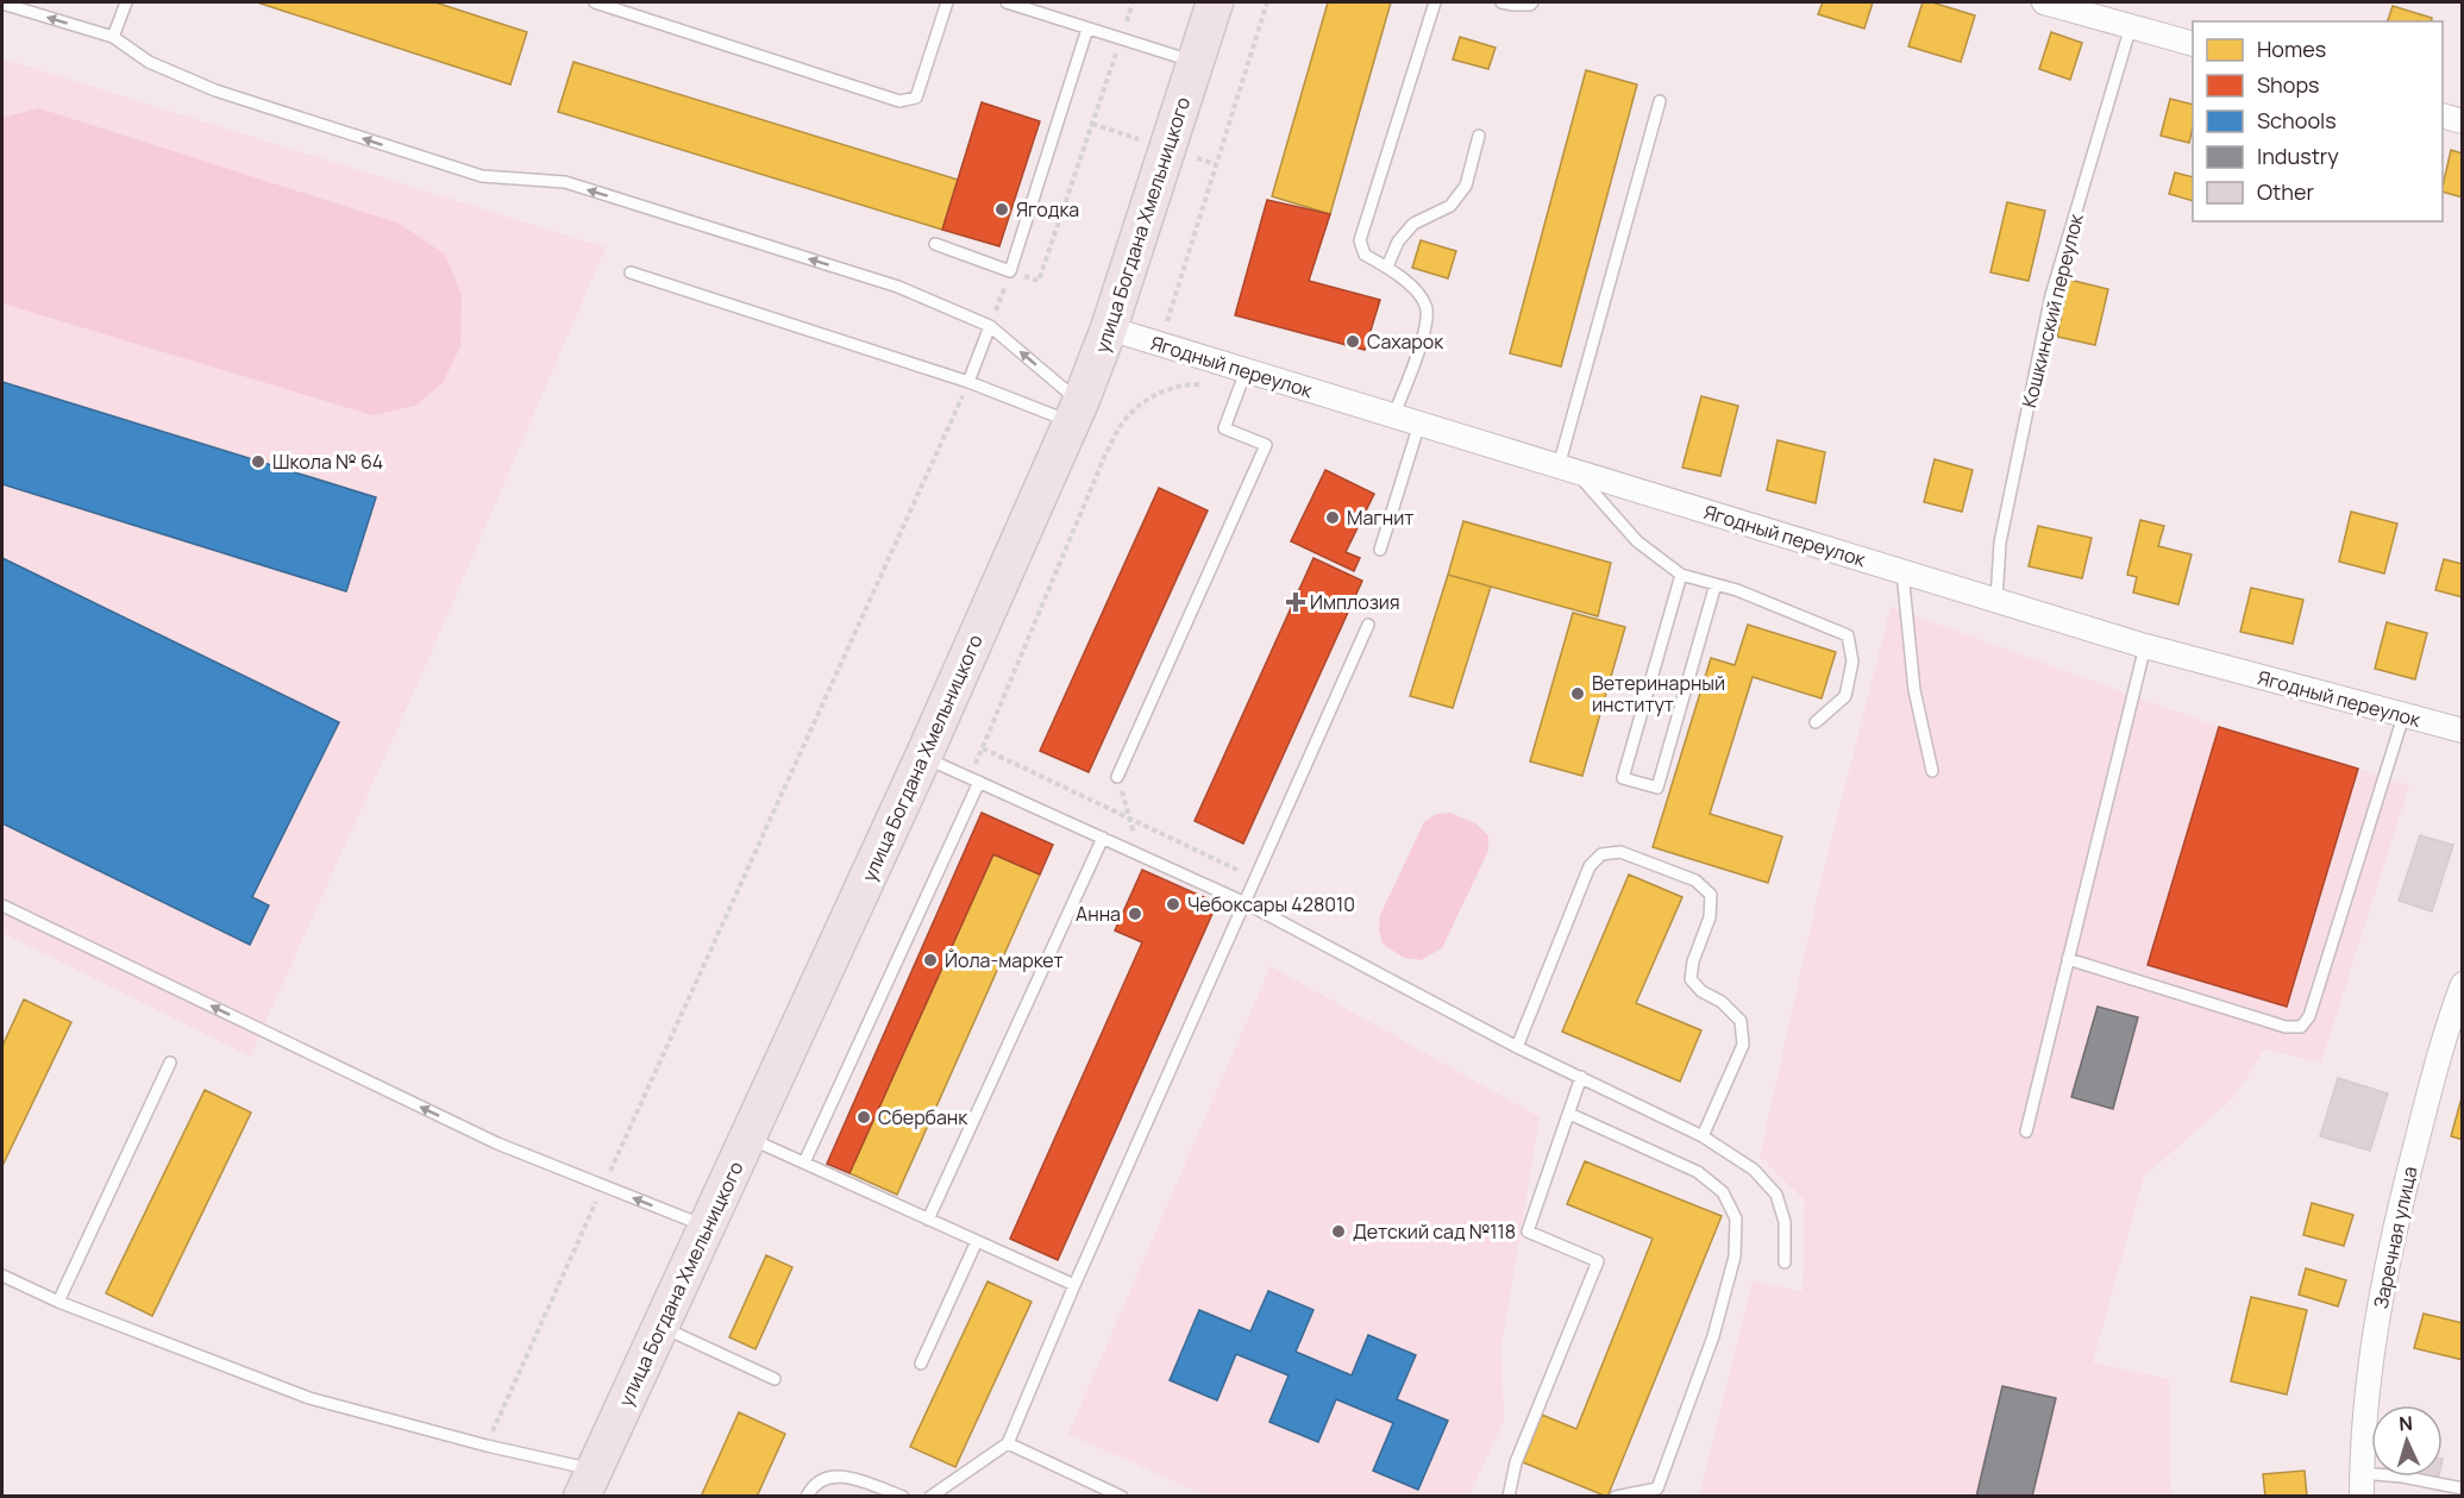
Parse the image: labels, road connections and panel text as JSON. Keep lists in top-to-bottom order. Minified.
{"streets":{"main road":["улица Богдана Хмельницкого"],"street":["Ягодный переулок","Заречная улица"],"lane":["Кошкинский переулок"]},"crossings":[["улица Богдана Хмельницкого","Ягодный переулок"],["Кошкинский переулок","Ягодный переулок"]],"places":{"other":["Ягодка","Сахарок","Школа № 64","Магнит","Ветеринарный институт","Чебоксары 428010","Анна","Йола-маркет","Сбербанк","Детский сад №118"],"health":["Имплозия"]},"legend":["Homes","Shops","Schools","Industry","Other"],"north":"top"}
